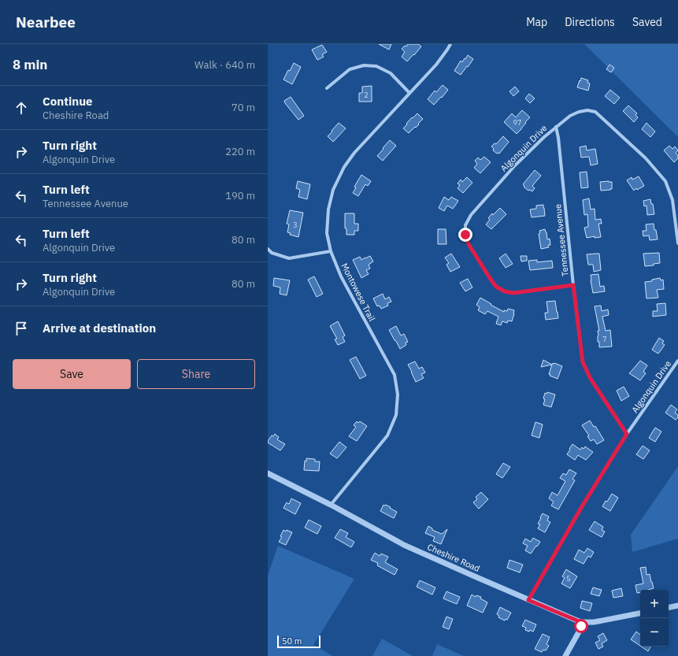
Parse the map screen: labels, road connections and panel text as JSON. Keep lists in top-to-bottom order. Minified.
{"streets":{"street":["Algonquin Drive","Tennessee Avenue","Montowese Trail","Cheshire Road"]},"crossings":[["Algonquin Drive","Tennessee Avenue"],["Algonquin Drive","Cheshire Road"],["Montowese Trail","Cheshire Road"]],"house_numbers":["2","97","3","7","5"],"scale_bar":"50 m","page":{"header":"Nearbee","nav":["Map","Directions","Saved"],"heading":["8 min","Walk · 640 m"],"list":[["Continue","Cheshire Road","70 m"],["Turn right","Algonquin Drive","220 m"],["Turn left","Tennessee Avenue","190 m"],["Turn left","Algonquin Drive","80 m"],["Turn right","Algonquin Drive","80 m"],"Arrive at destination"],"buttons":["Save","Share"],"map_buttons":["+","−"],"scale":"50 m"}}
